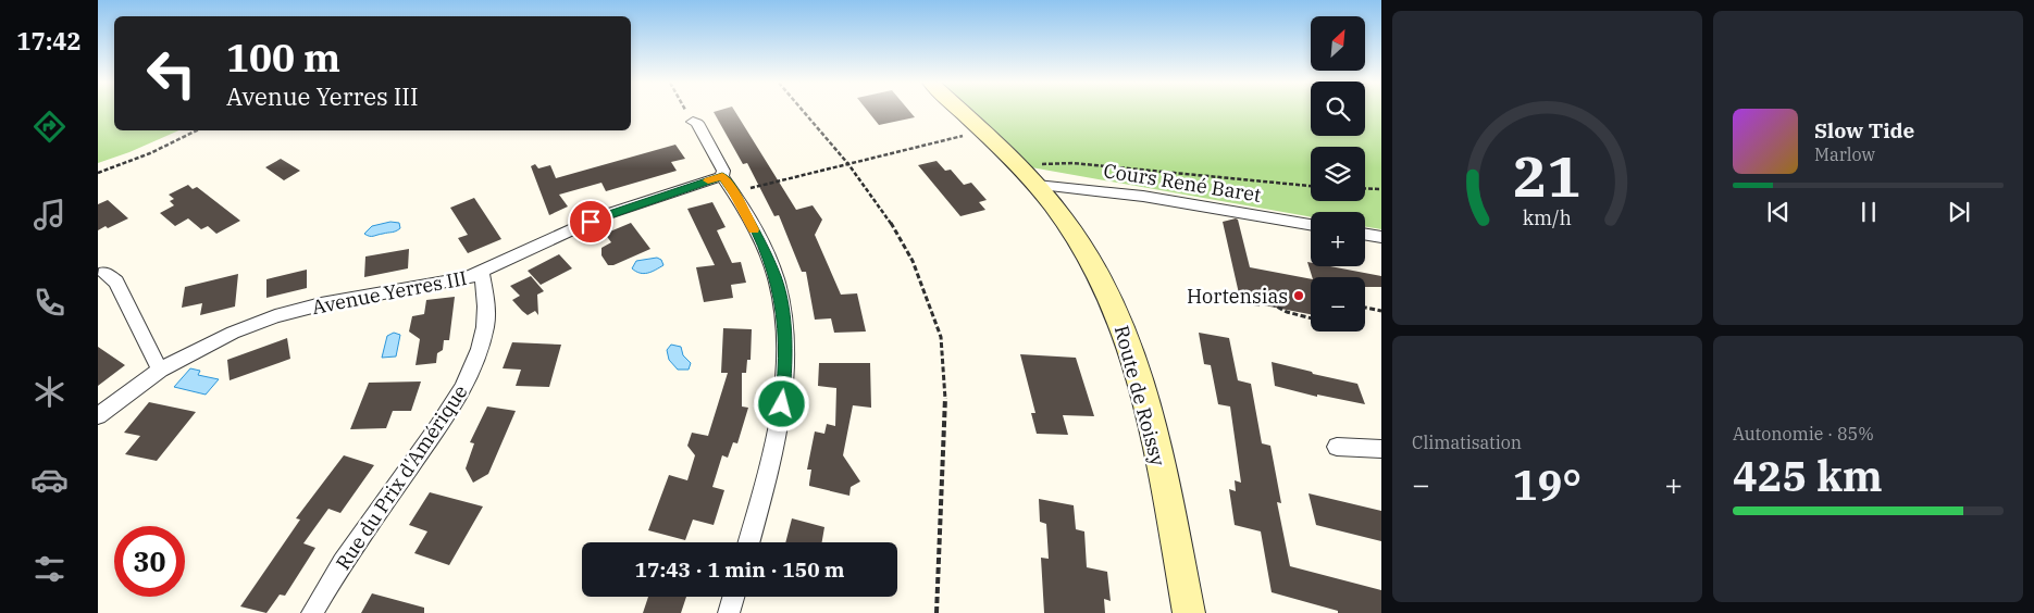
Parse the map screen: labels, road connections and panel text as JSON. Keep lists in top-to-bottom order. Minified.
{"streets":{"main road":["Route de Roissy"],"street":["Cours René Baret","Avenue Yerres III","Rue du Prix d'Amérique"]},"crossings":[["Cours René Baret","Route de Roissy"],["Avenue Yerres III","Rue du Prix d'Amérique"]],"places":["Hortensias"],"north":"top right","page":{"tabs":"17:42","map_buttons":["+","−"],"turn":["100 m","Avenue Yerres III"],"song":["Slow Tide","Marlow"],"tile":["Climatisation",["Autonomie · 85%","425 km"]],"heat":["−","19°","+"],"limit":"30","trip":"17:43 · 1 min · 150 m","gauge":["21","km/h"]}}
